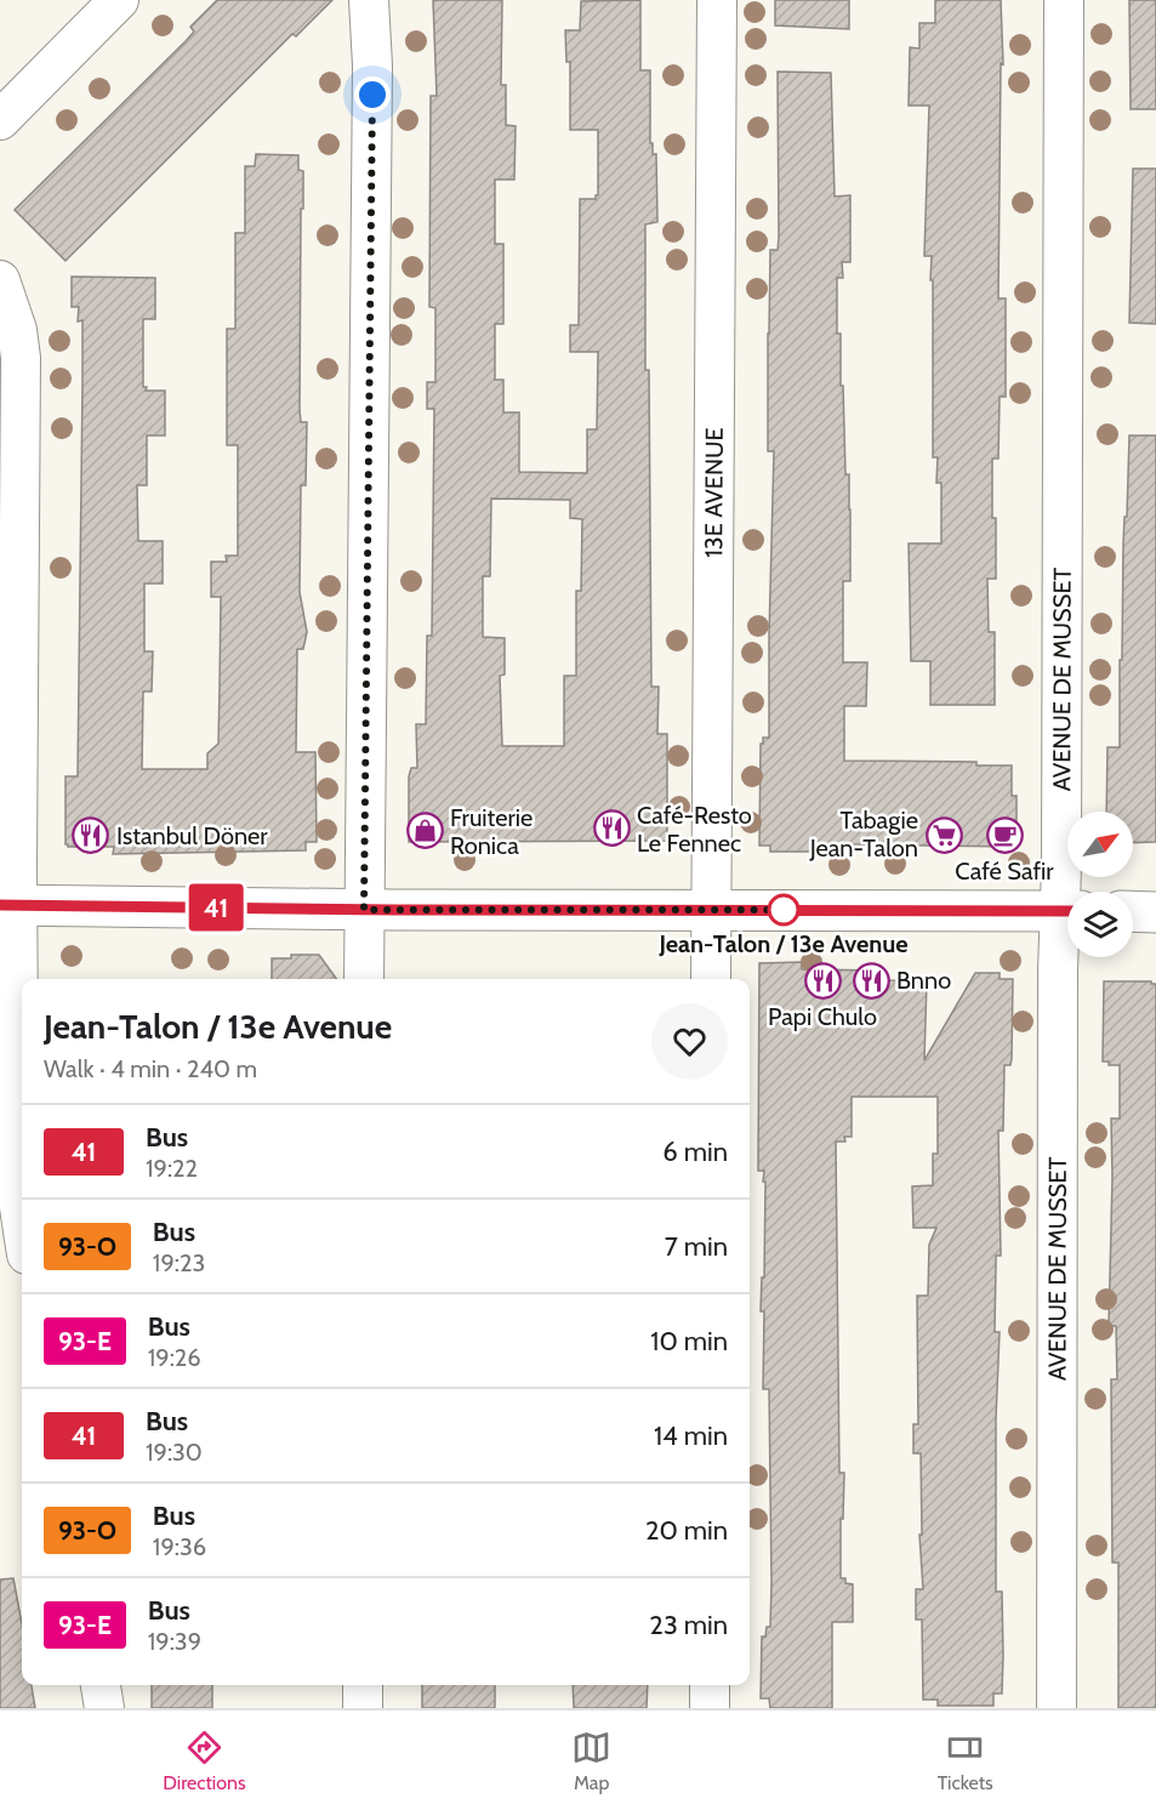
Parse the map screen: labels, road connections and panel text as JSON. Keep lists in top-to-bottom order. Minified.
{"streets":{"street":["13E AVENUE","AVENUE DE MUSSET"]},"places":{"restaurant":["Café-Resto Le Fennec","Istanbul Döner","Papi Chulo","Bnno"],"shop":["Fruiterie Ronica"],"supermarket":["Tabagie Jean-Talon"],"cafe":["Café Safir"],"other":["Jean-Talon / 13e Avenue"]},"lines":["bus line 41"],"north":"top right","page":{"on_map":"41","heading":["Jean-Talon / 13e Avenue","Walk · 4 min · 240 m"],"list":[{"mark":"41","name":"Bus","note":"19:22","value":"6 min"},{"mark":"93-O","name":"Bus","note":"19:23","value":"7 min"},{"mark":"93-E","name":"Bus","note":"19:26","value":"10 min"},{"mark":"41","name":"Bus","note":"19:30","value":"14 min"},{"mark":"93-O","name":"Bus","note":"19:36","value":"20 min"},{"mark":"93-E","name":"Bus","note":"19:39","value":"23 min"}],"tabs":["Directions","Map","Tickets"]}}
